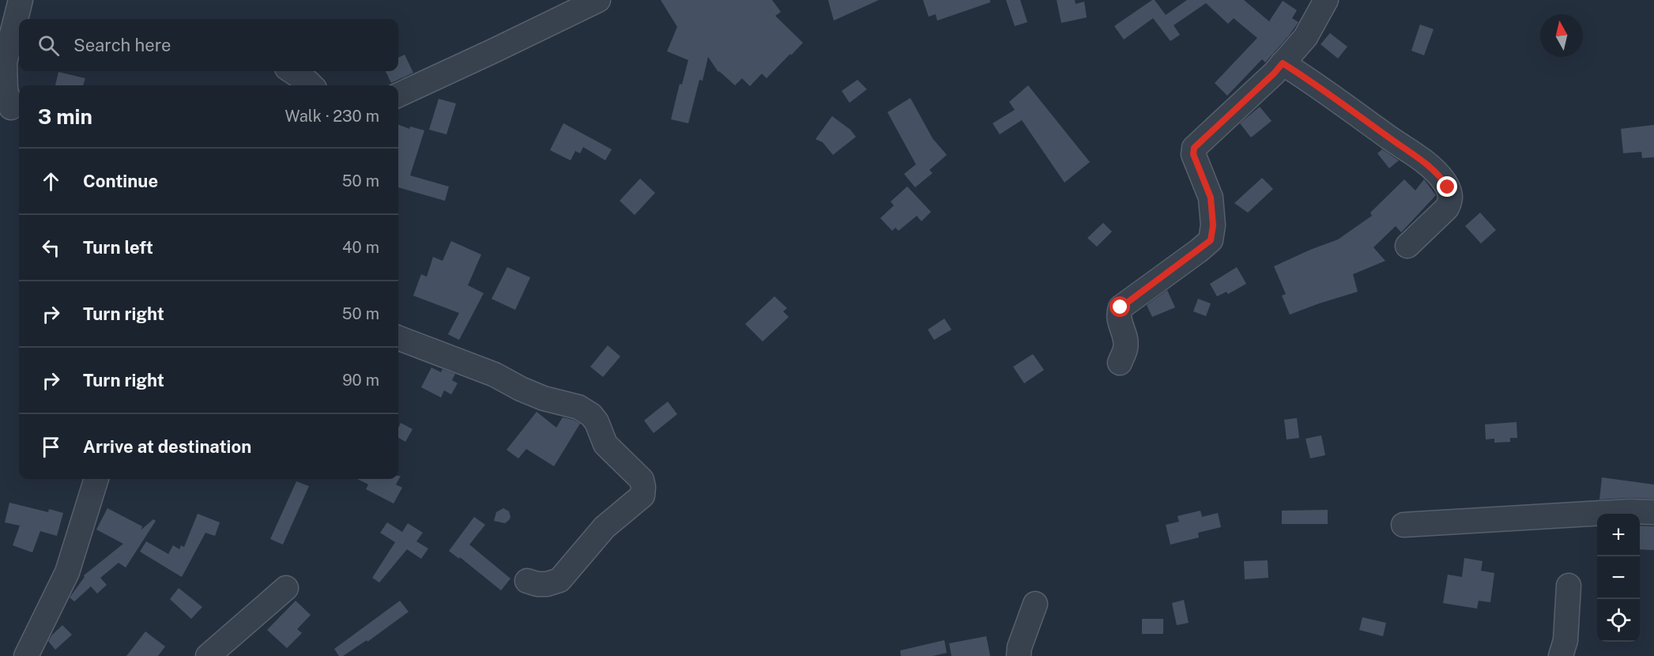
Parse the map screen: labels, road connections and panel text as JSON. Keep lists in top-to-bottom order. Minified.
{"north":"top","page":{"search":"Search here","heading":["3 min","Walk · 230 m"],"list":[["Continue","50 m"],["Turn left","40 m"],["Turn right","50 m"],["Turn right","90 m"],"Arrive at destination"],"map_buttons":["+","−"]}}
